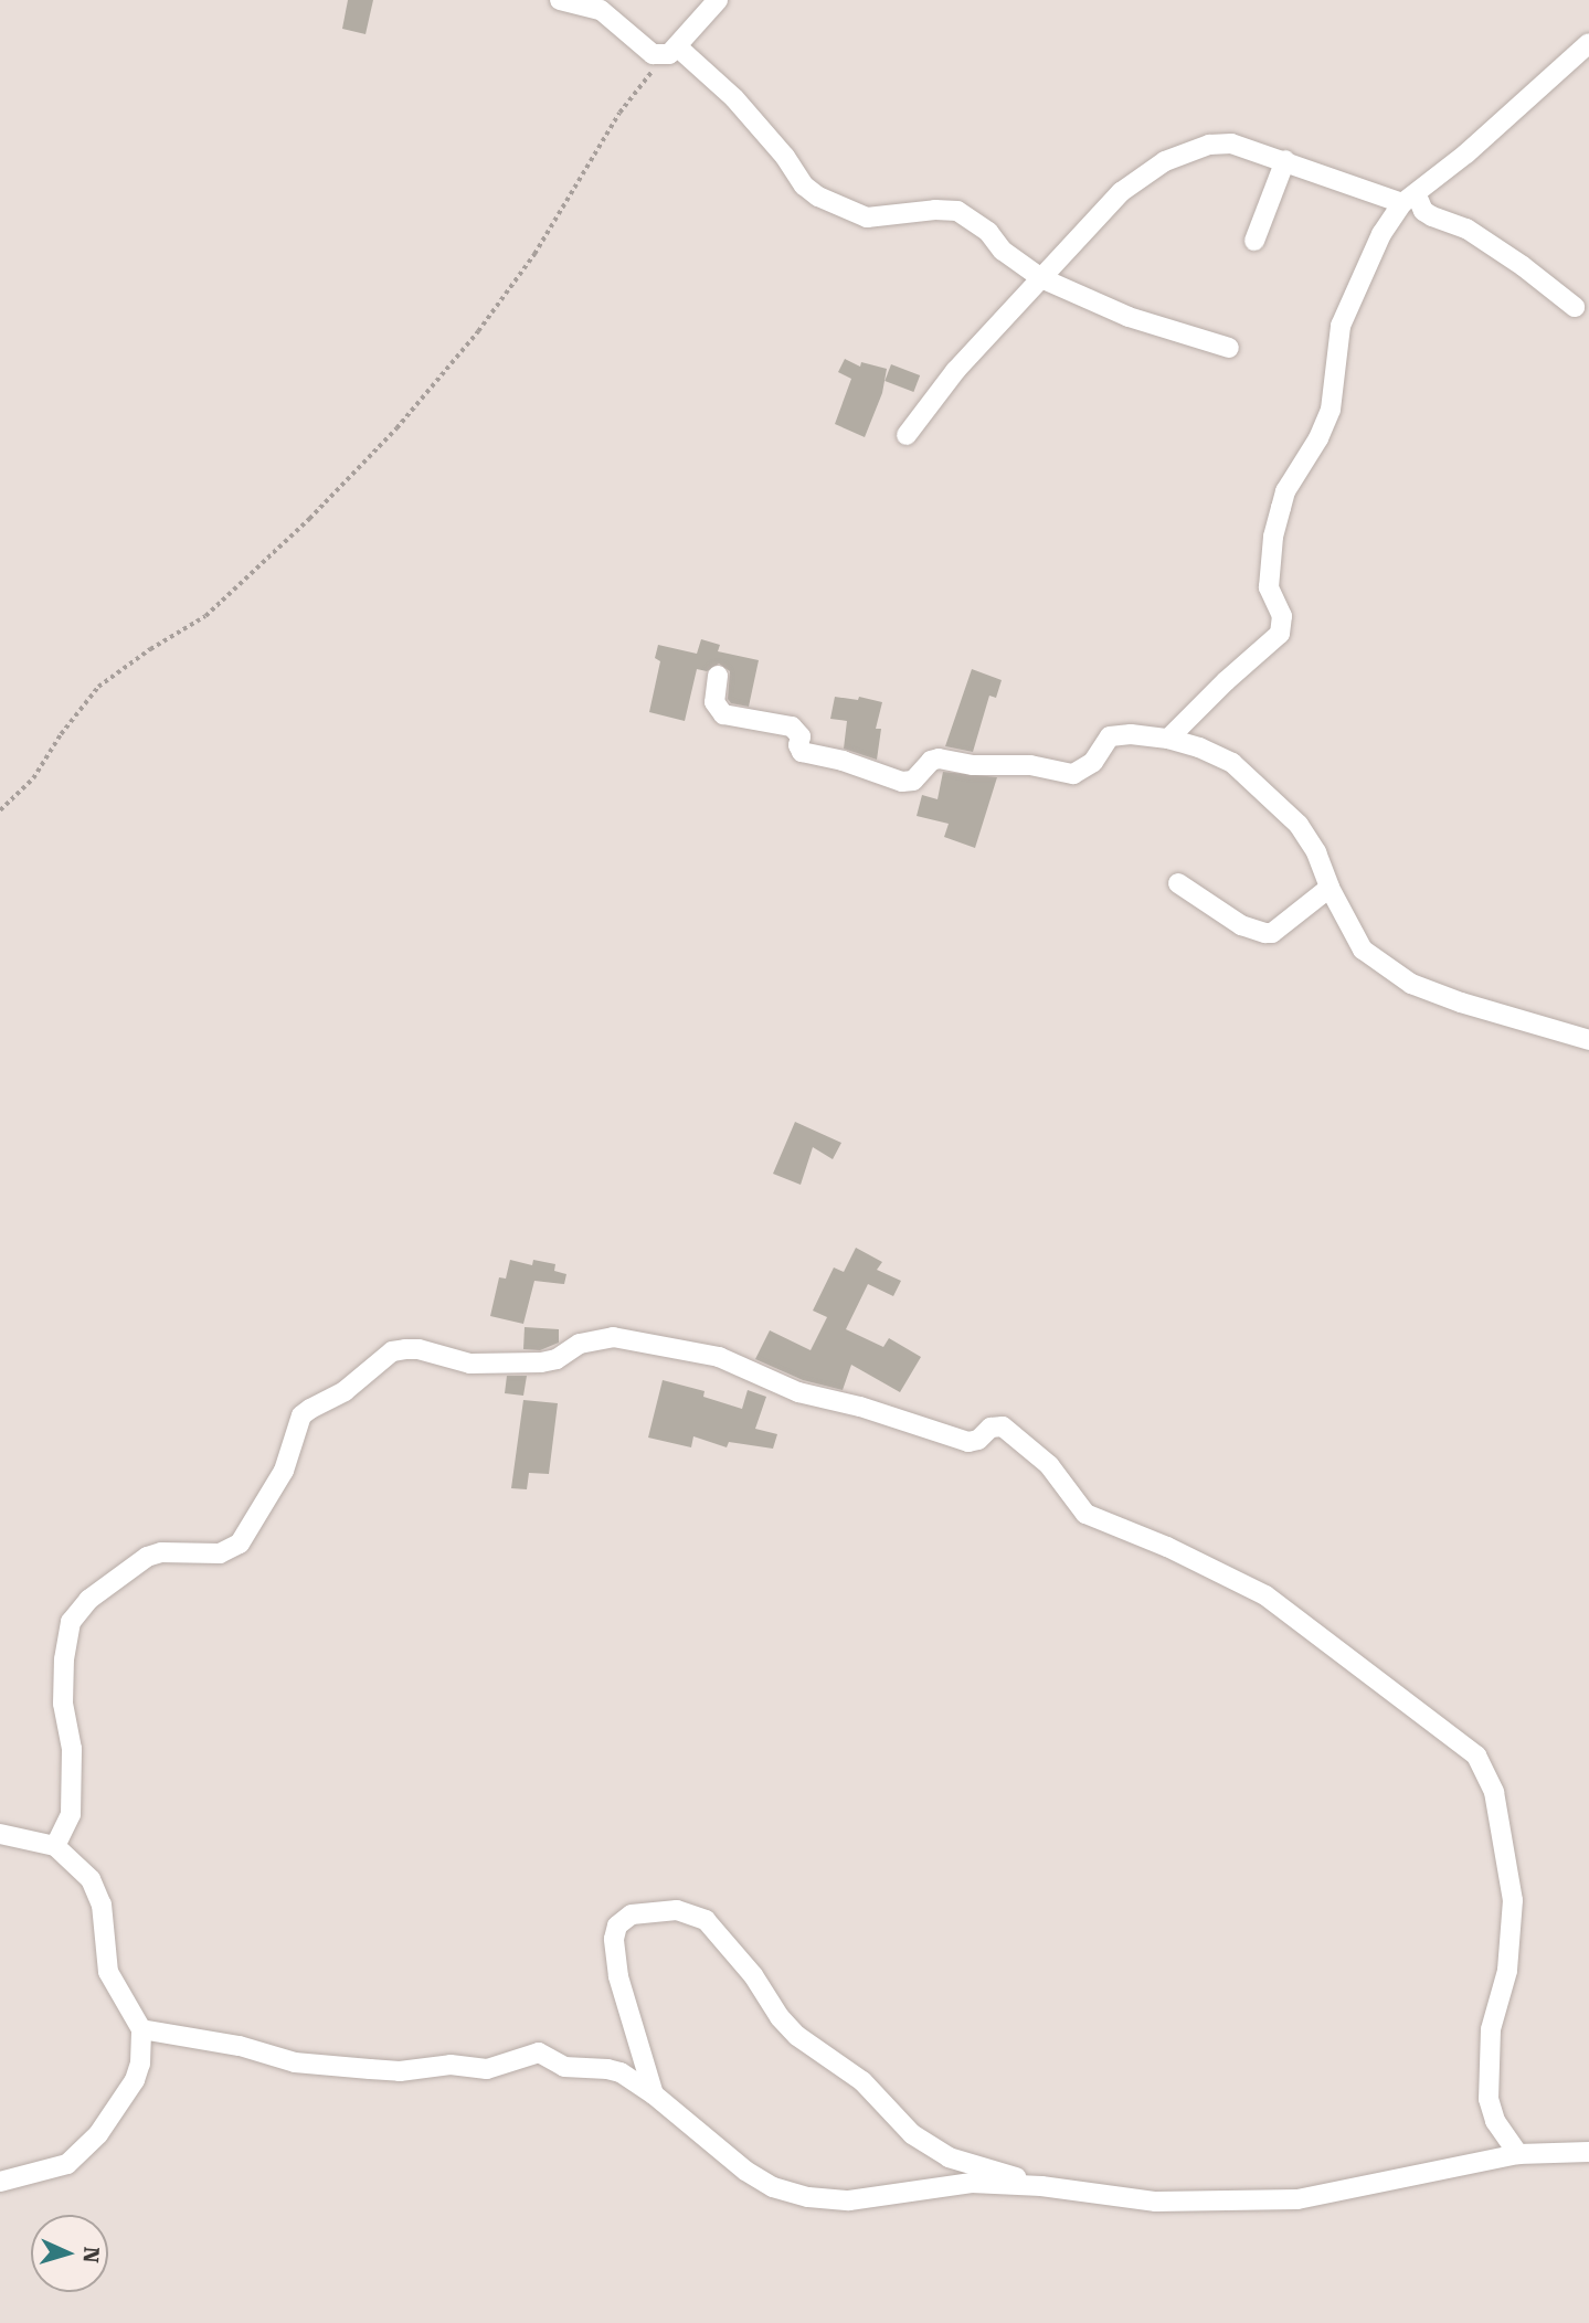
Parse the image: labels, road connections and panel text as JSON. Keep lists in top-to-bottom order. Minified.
{"north":"right"}
